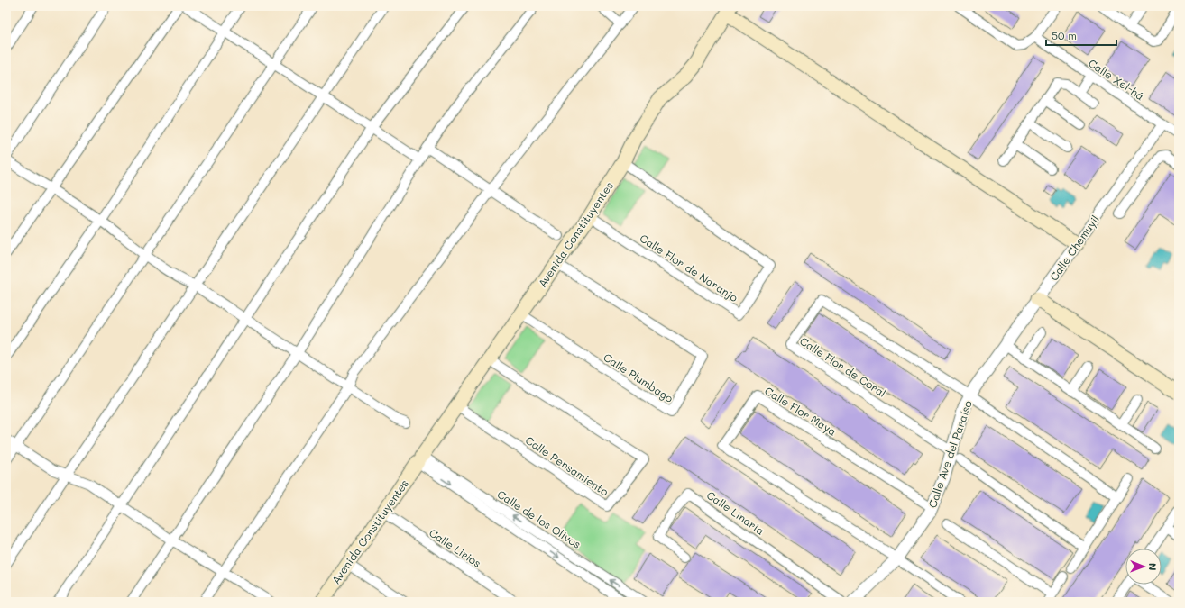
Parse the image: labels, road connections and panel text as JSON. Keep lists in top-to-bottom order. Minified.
{"streets":{"main road":["Avenida Constituyentes"],"street":["Calle Xel-há","Calle Chemuyil","Calle Flor de Naranjo","Calle Flor de Coral","Calle Plumbago","Calle Flor Maya","Calle Ave del Paraíso","Calle Pensamiento","Calle Linaria","Calle de los Olivos","Calle Lirios"]},"crossings":[["Calle Xel-há","Calle Chemuyil"],["Avenida Constituyentes","Calle Flor de Naranjo"],["Avenida Constituyentes","Calle Plumbago"],["Avenida Constituyentes","Calle Pensamiento"],["Avenida Constituyentes","Calle de los Olivos"],["Avenida Constituyentes","Calle Lirios"],["Calle Chemuyil","Calle Flor de Coral"],["Calle Chemuyil","Calle Ave del Paraíso"],["Calle Flor de Coral","Calle Ave del Paraíso"],["Calle Flor Maya","Calle Ave del Paraíso"]],"scale_bar":"50 m","north":"right"}
